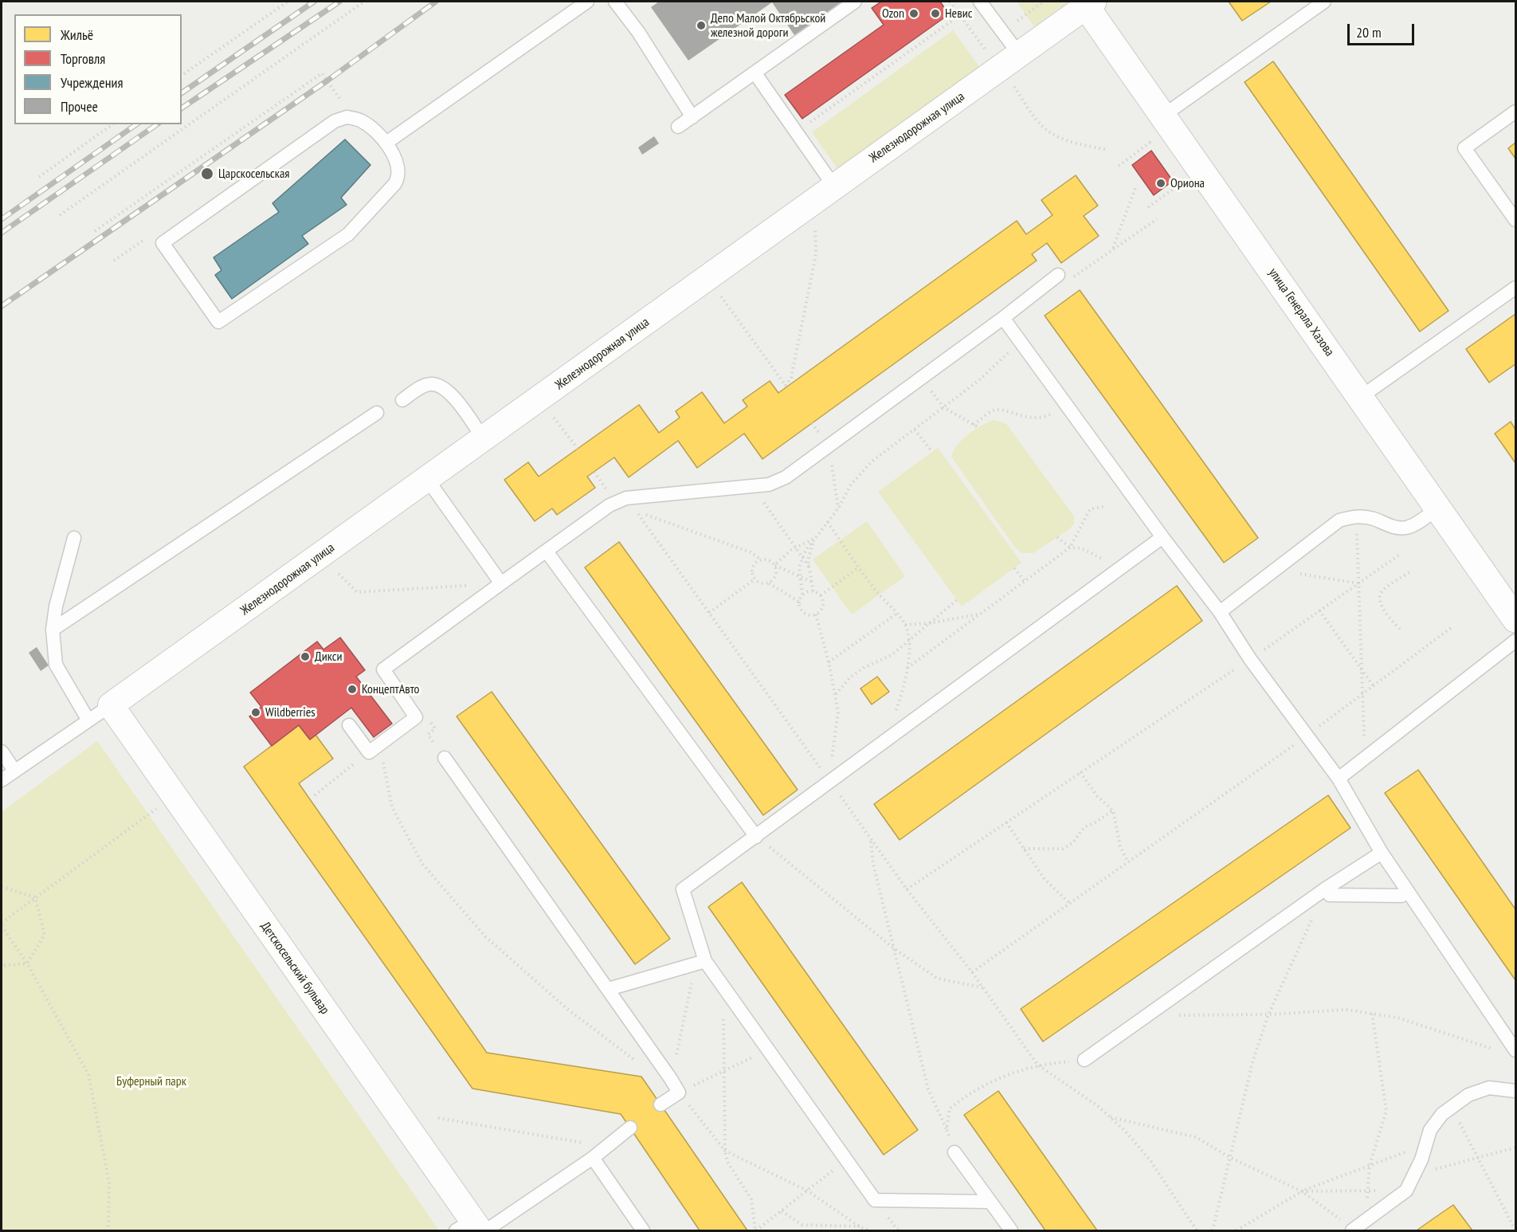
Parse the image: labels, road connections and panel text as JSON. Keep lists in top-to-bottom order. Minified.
{"streets":{"street":["Железнодорожная улица","улица Генерала Хазова","Детскосельский бульвар"]},"crossings":[["Железнодорожная улица","улица Генерала Хазова"],["Железнодорожная улица","Детскосельский бульвар"]],"parks":["Буферный парк"],"places":["Ozon","Невис","Депо Малой Октябрьской железной дороги","Царскосельская","Ориона","Дикси","КонцептАвто","Wildberries"],"legend":["Жильё","Торговля","Учреждения","Прочее"],"scale_bar":"20 m"}
